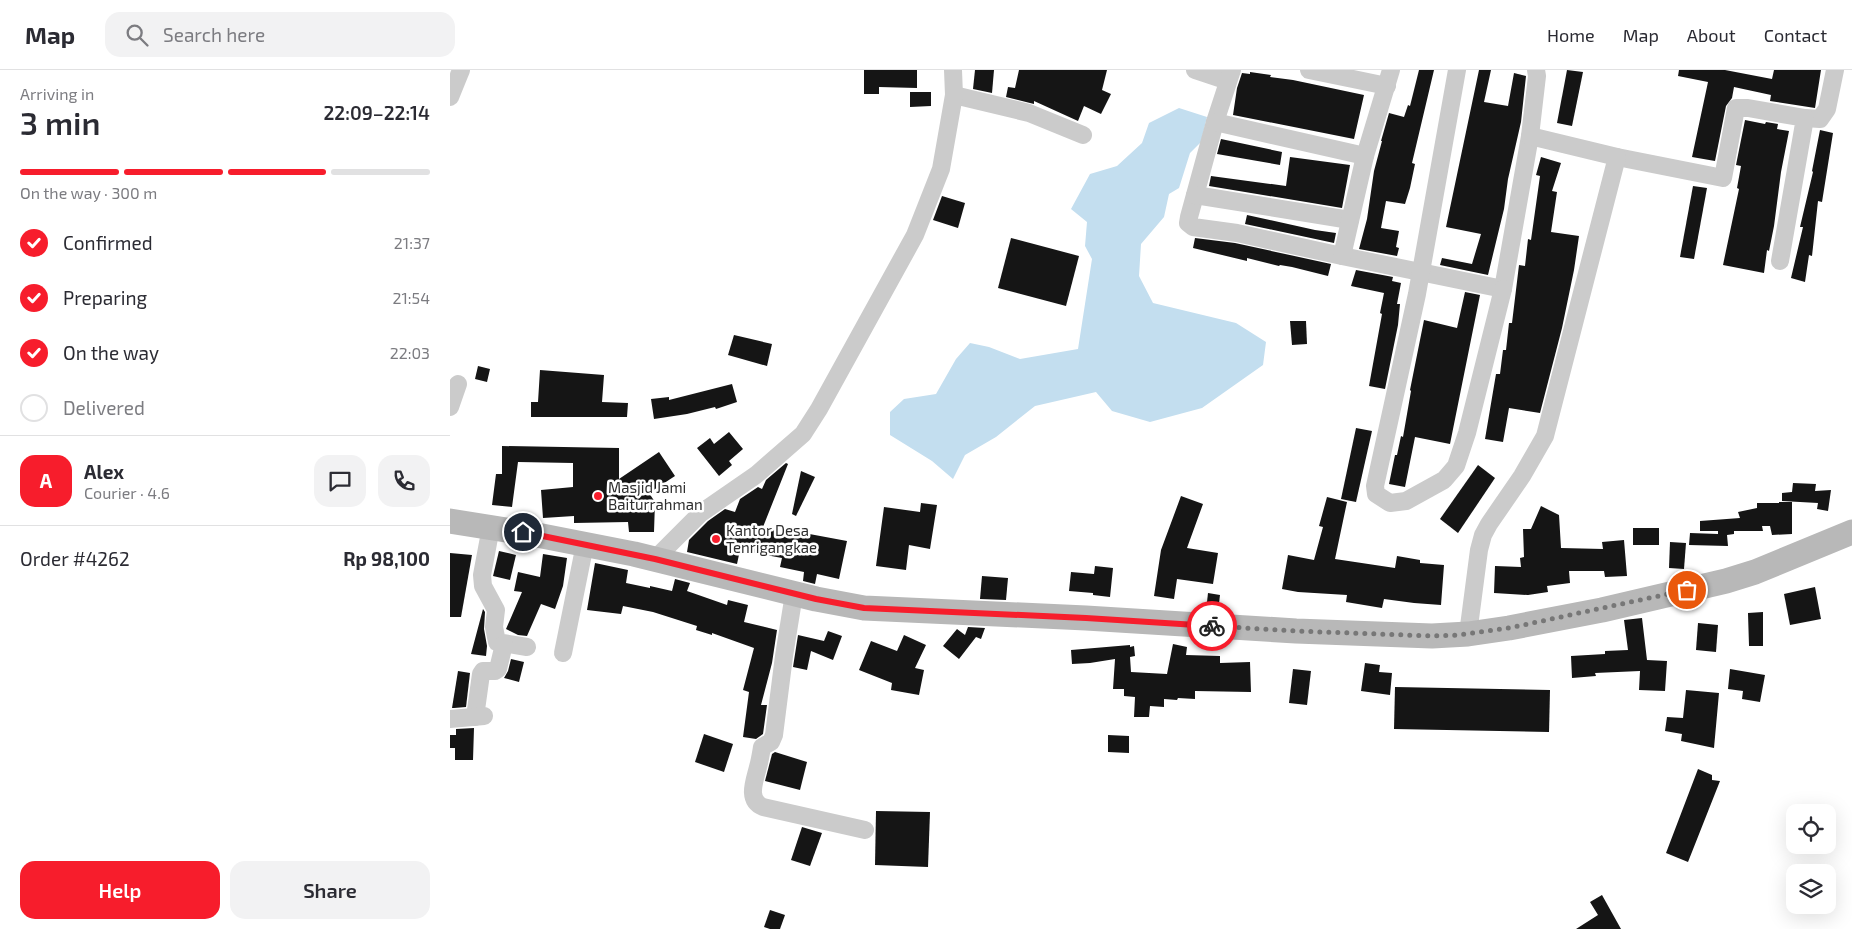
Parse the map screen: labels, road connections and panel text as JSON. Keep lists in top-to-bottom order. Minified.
{"places":["Masjid Jami Baiturrahman","Kantor Desa Tenrigangkae"],"page":{"header":"Map","search":"Search here","nav":["Home","Map","About","Contact"],"heading":["3 min","Arriving in","22:09–22:14"],"panel":["Alex","Courier · 4.6","Order #4262","Rp 98,100"],"bar":"On the way · 300 m","list":[["Confirmed","21:37"],["Preparing","21:54"],["On the way","22:03"],"Delivered"],"round":"A","buttons":["Help","Share"]}}
